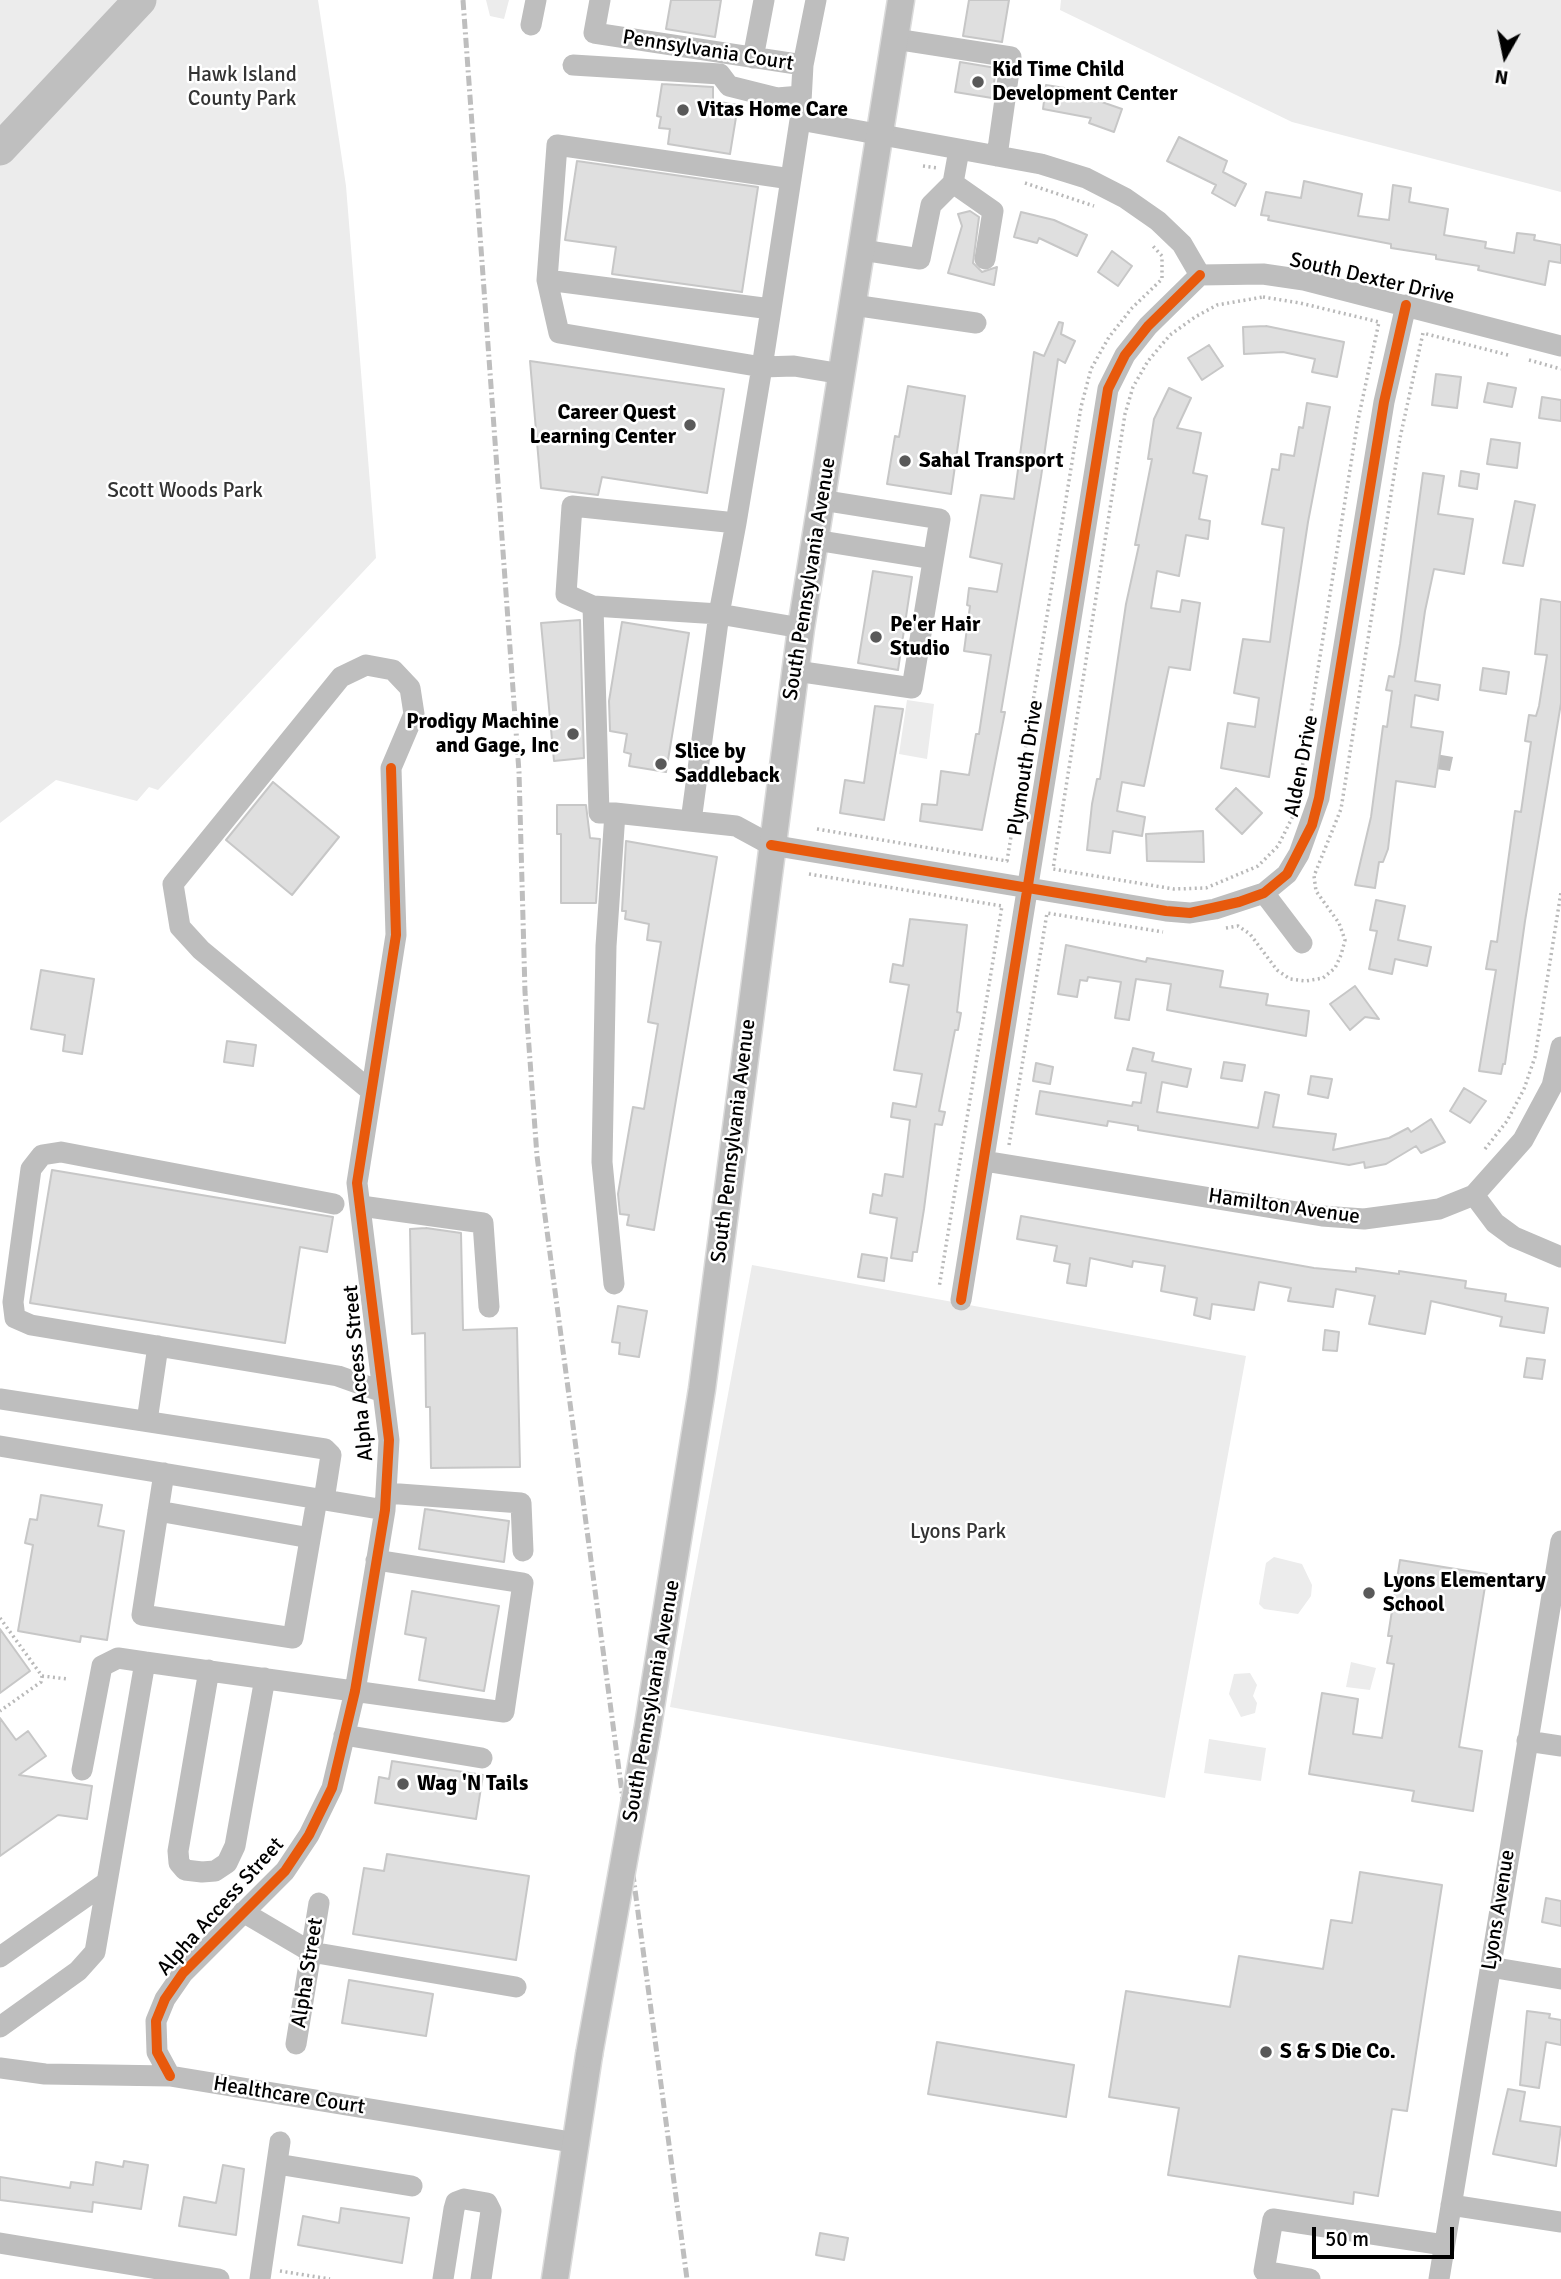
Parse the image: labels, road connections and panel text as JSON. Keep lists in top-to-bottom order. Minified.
{"streets":{"main road":["South Pennsylvania Avenue"],"street":["Pennsylvania Court","South Dexter Drive","Alden Drive","Plymouth Drive","Hamilton Avenue","Alpha Access Street","Lyons Avenue","Alpha Street","Healthcare Court"]},"crossings":[["Pennsylvania Court","Alden Drive"],["South Dexter Drive","Alden Drive"],["South Dexter Drive","Plymouth Drive"],["South Pennsylvania Avenue","Alden Drive"],["South Pennsylvania Avenue","Healthcare Court"],["Alden Drive","Plymouth Drive"],["Plymouth Drive","Hamilton Avenue"],["Alpha Access Street","Healthcare Court"]],"parks":["Hawk Island County Park","Scott Woods Park","Lyons Park"],"places":["Kid Time Child Development Center","Vitas Home Care","Career Quest Learning Center","Sahal Transport","Pe'er Hair Studio","Prodigy Machine and Gage, Inc","Slice by Saddleback","Lyons Elementary School","Wag 'N Tails","S & S Die Co."],"scale_bar":"50 m","north":"bottom"}
